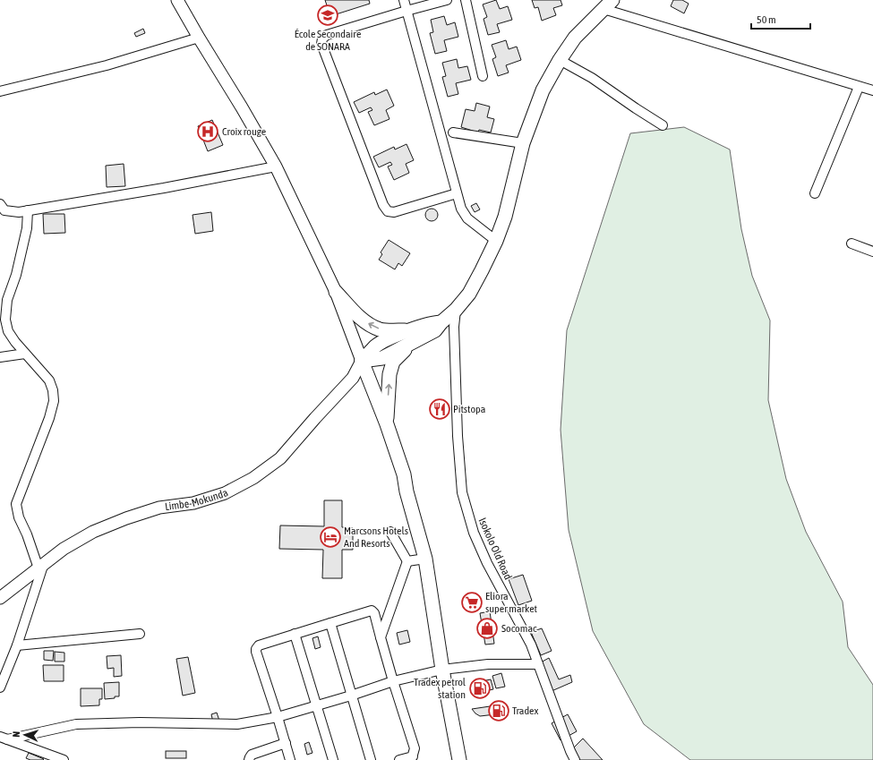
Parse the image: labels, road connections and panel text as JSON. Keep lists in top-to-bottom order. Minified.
{"streets":{"main road":["Limbe-Mokunda"],"street":["Isokolo Old Road"]},"places":{"school or university":["École Secondaire de SONARA"],"hospital":["Croix rouge"],"restaurant":["Pitstopa"],"hotel":["Marcsons Hotels And Resorts"],"supermarket":["Eliora super market"],"shop":["Socomac"],"fuel station":["Tradex petrol station","Tradex"]},"scale_bar":"50 m","north":"left"}
